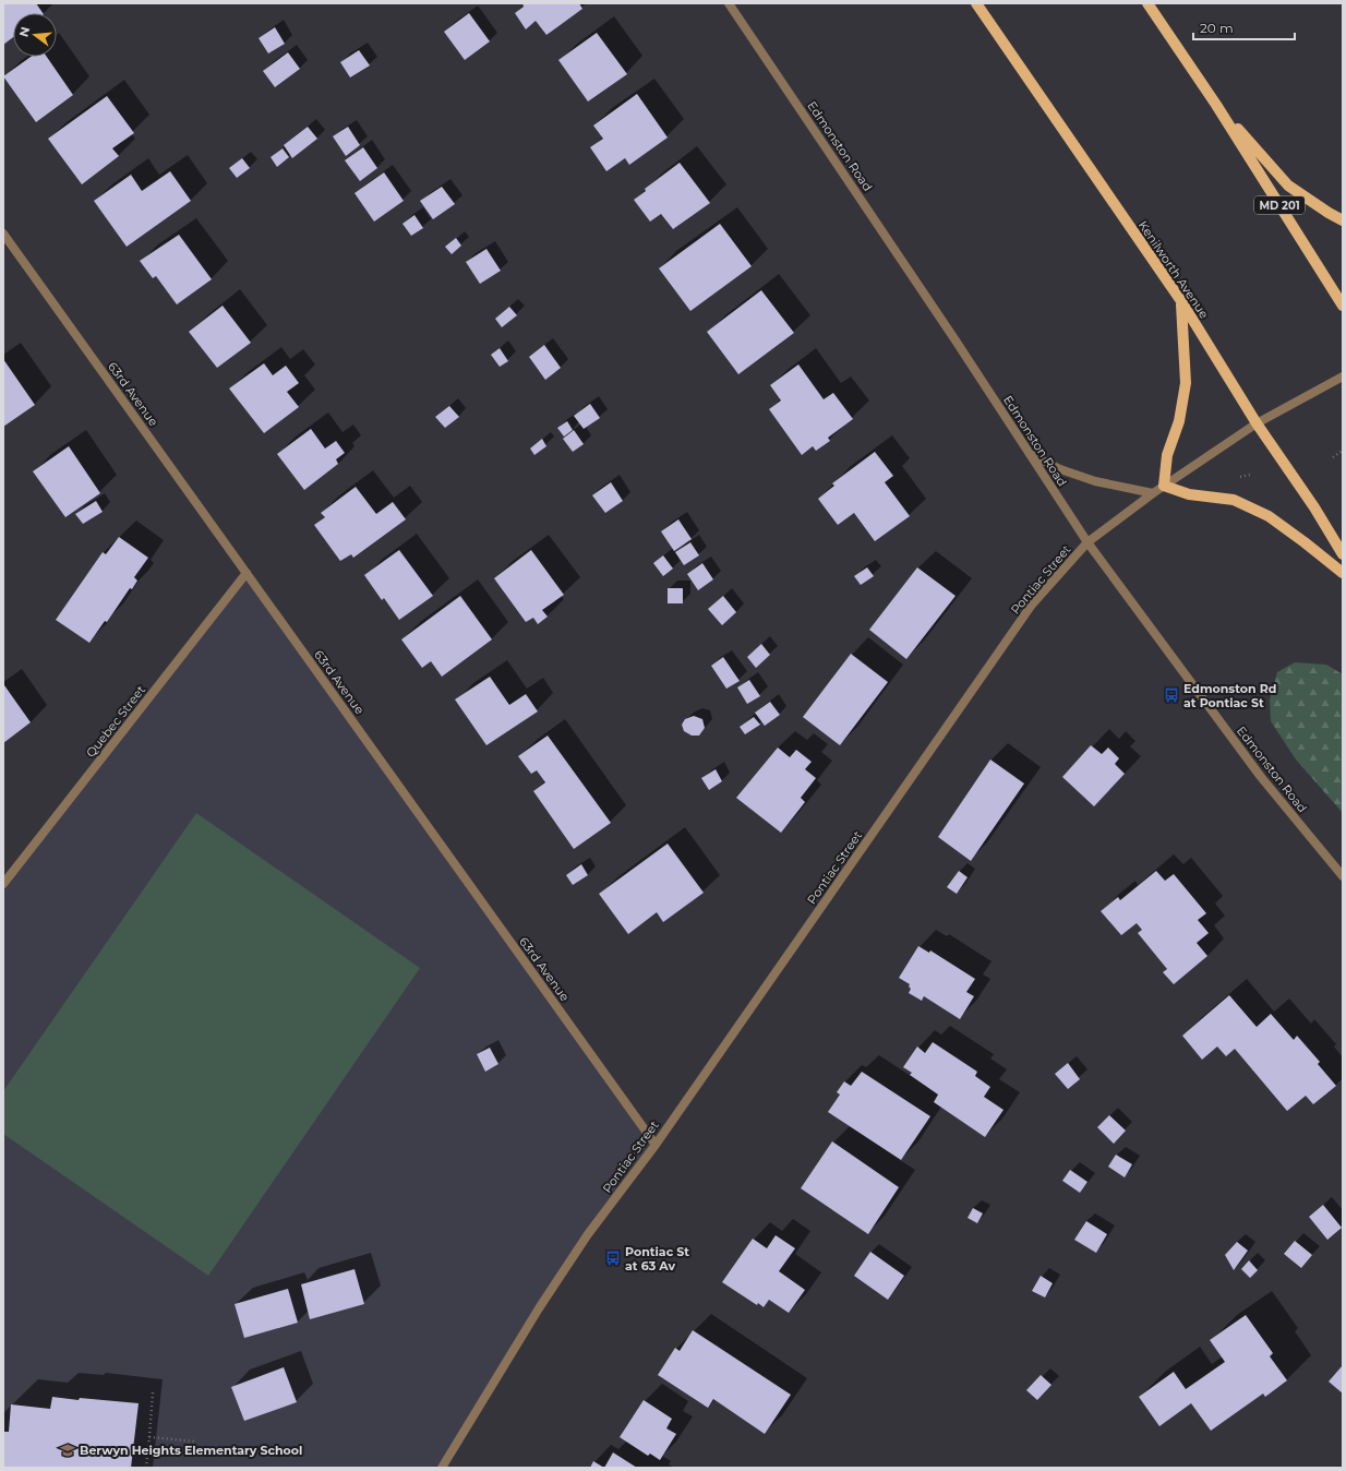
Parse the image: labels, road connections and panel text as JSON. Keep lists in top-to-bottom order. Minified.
{"streets":{"main road":["MD 201","Kenilworth Avenue"],"street":["Edmonston Road","63rd Avenue","Pontiac Street","Quebec Street"]},"crossings":[["Edmonston Road","Pontiac Street"],["Kenilworth Avenue","Pontiac Street"],["63rd Avenue","Pontiac Street"],["63rd Avenue","Quebec Street"]],"places":{"bus stop":["Edmonston Rd at Pontiac St","Pontiac St at 63 Av"],"school or university":["Berwyn Heights Elementary School"]},"scale_bar":"20 m","north":"left"}
